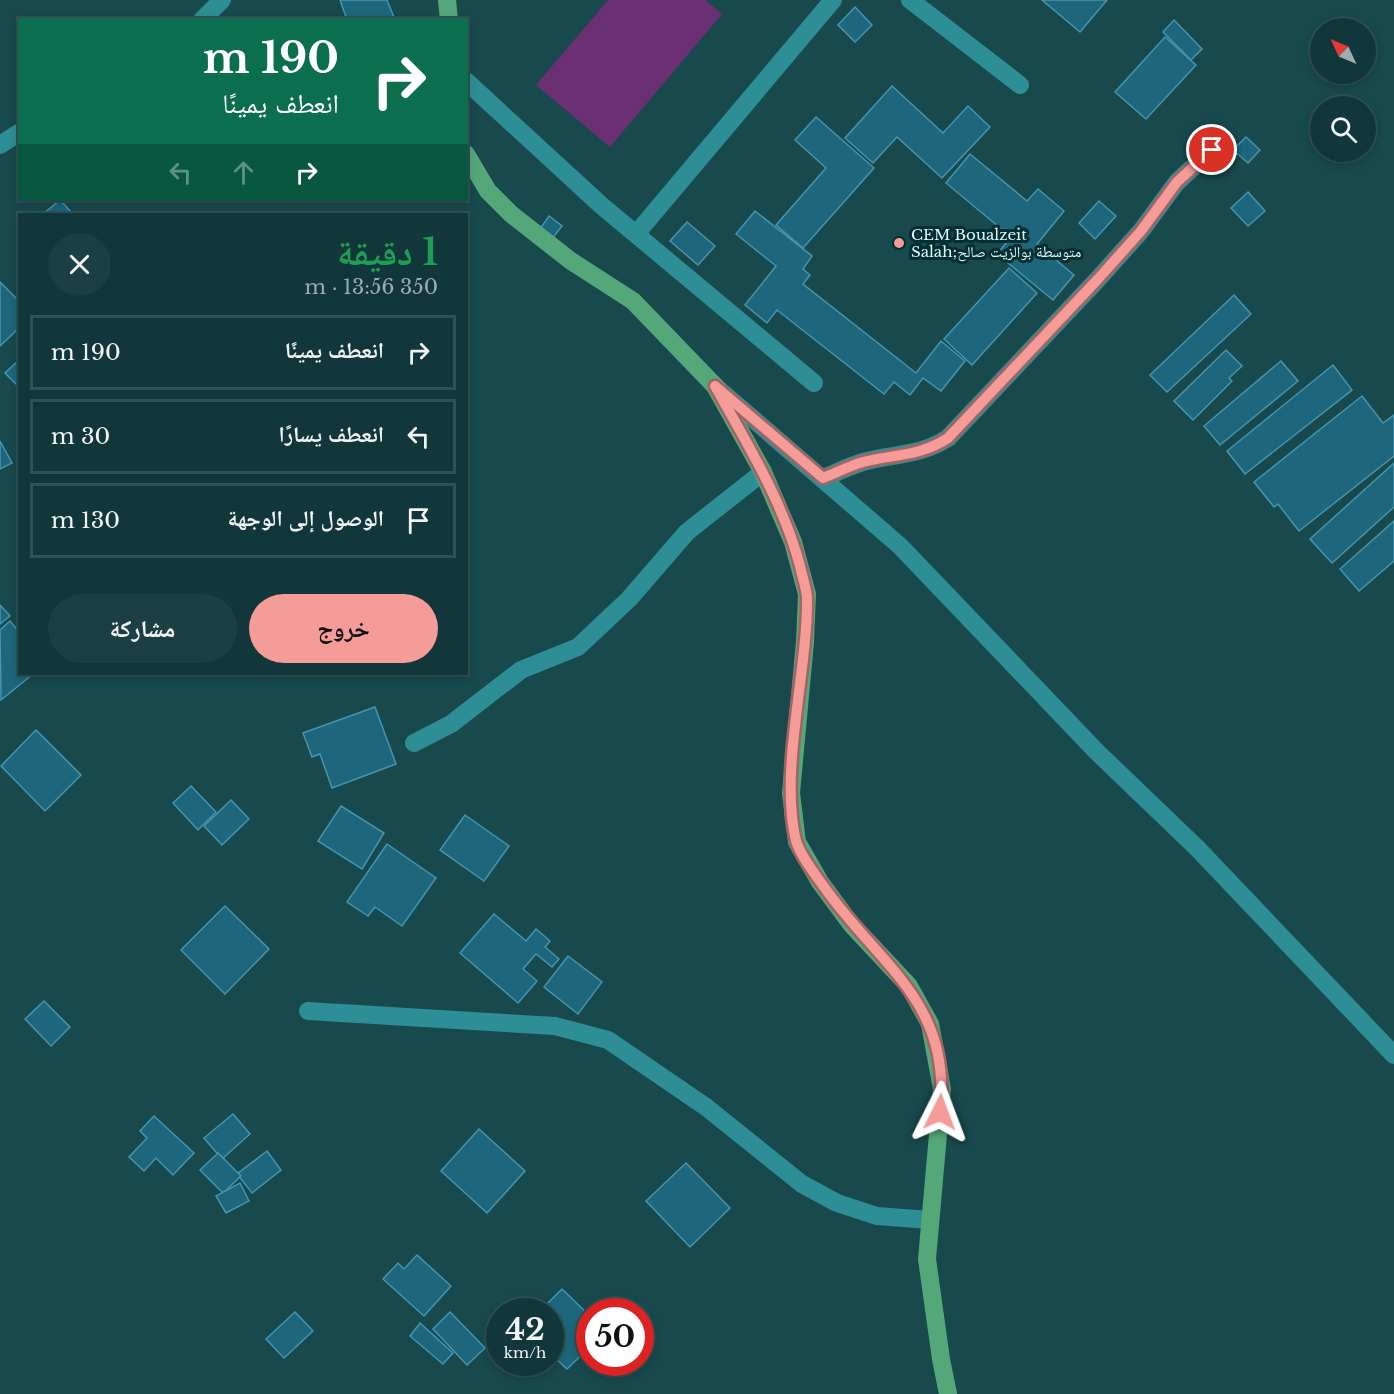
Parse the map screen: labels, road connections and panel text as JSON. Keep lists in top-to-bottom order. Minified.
{"places":["CEM Boualzeit Salah;متوسطة بوالزيت صالح"],"north":"top left","page":{"turn":["190 m","انعطف يمينًا"],"heading":["1 دقيقة","350 m · 13:56"],"list":[{"name":"انعطف يمينًا","value":"190 m"},{"name":"انعطف يسارًا","value":"30 m"},{"name":"الوصول إلى الوجهة","value":"130 m"}],"buttons":["خروج","مشاركة"],"speed":"42 km/h","limit":"50"}}
